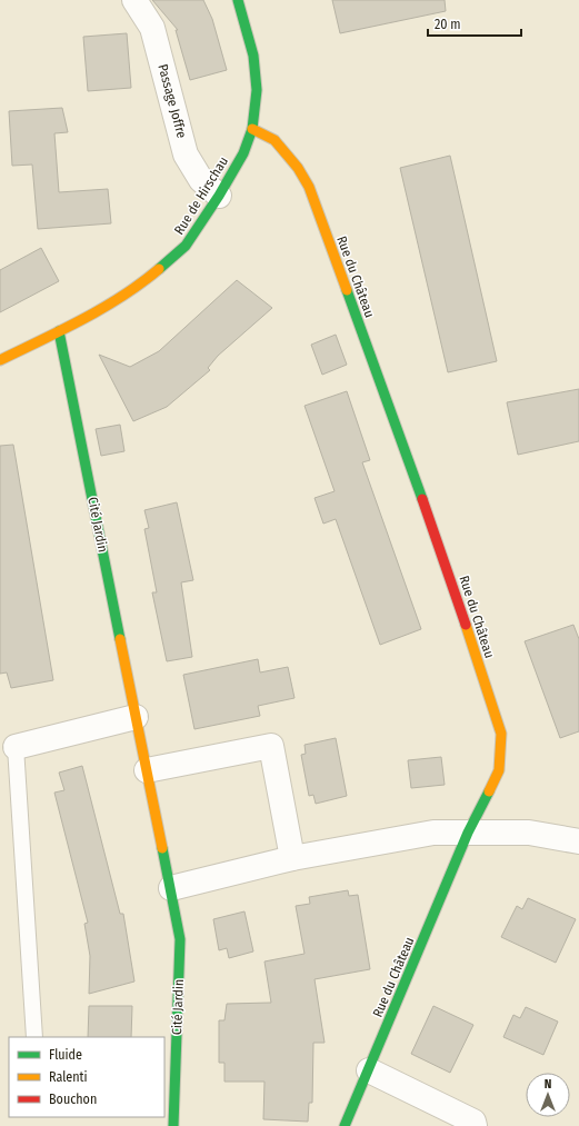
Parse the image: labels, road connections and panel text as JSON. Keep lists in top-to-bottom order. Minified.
{"streets":{"street":["Passage Joffre","Rue de Hirschau","Rue du Château","Cité Jardin"]},"crossings":[["Passage Joffre","Rue de Hirschau"],["Rue de Hirschau","Rue du Château"],["Rue de Hirschau","Cité Jardin"]],"legend":["Fluide","Ralenti","Bouchon"],"scale_bar":"20 m","north":"top"}
